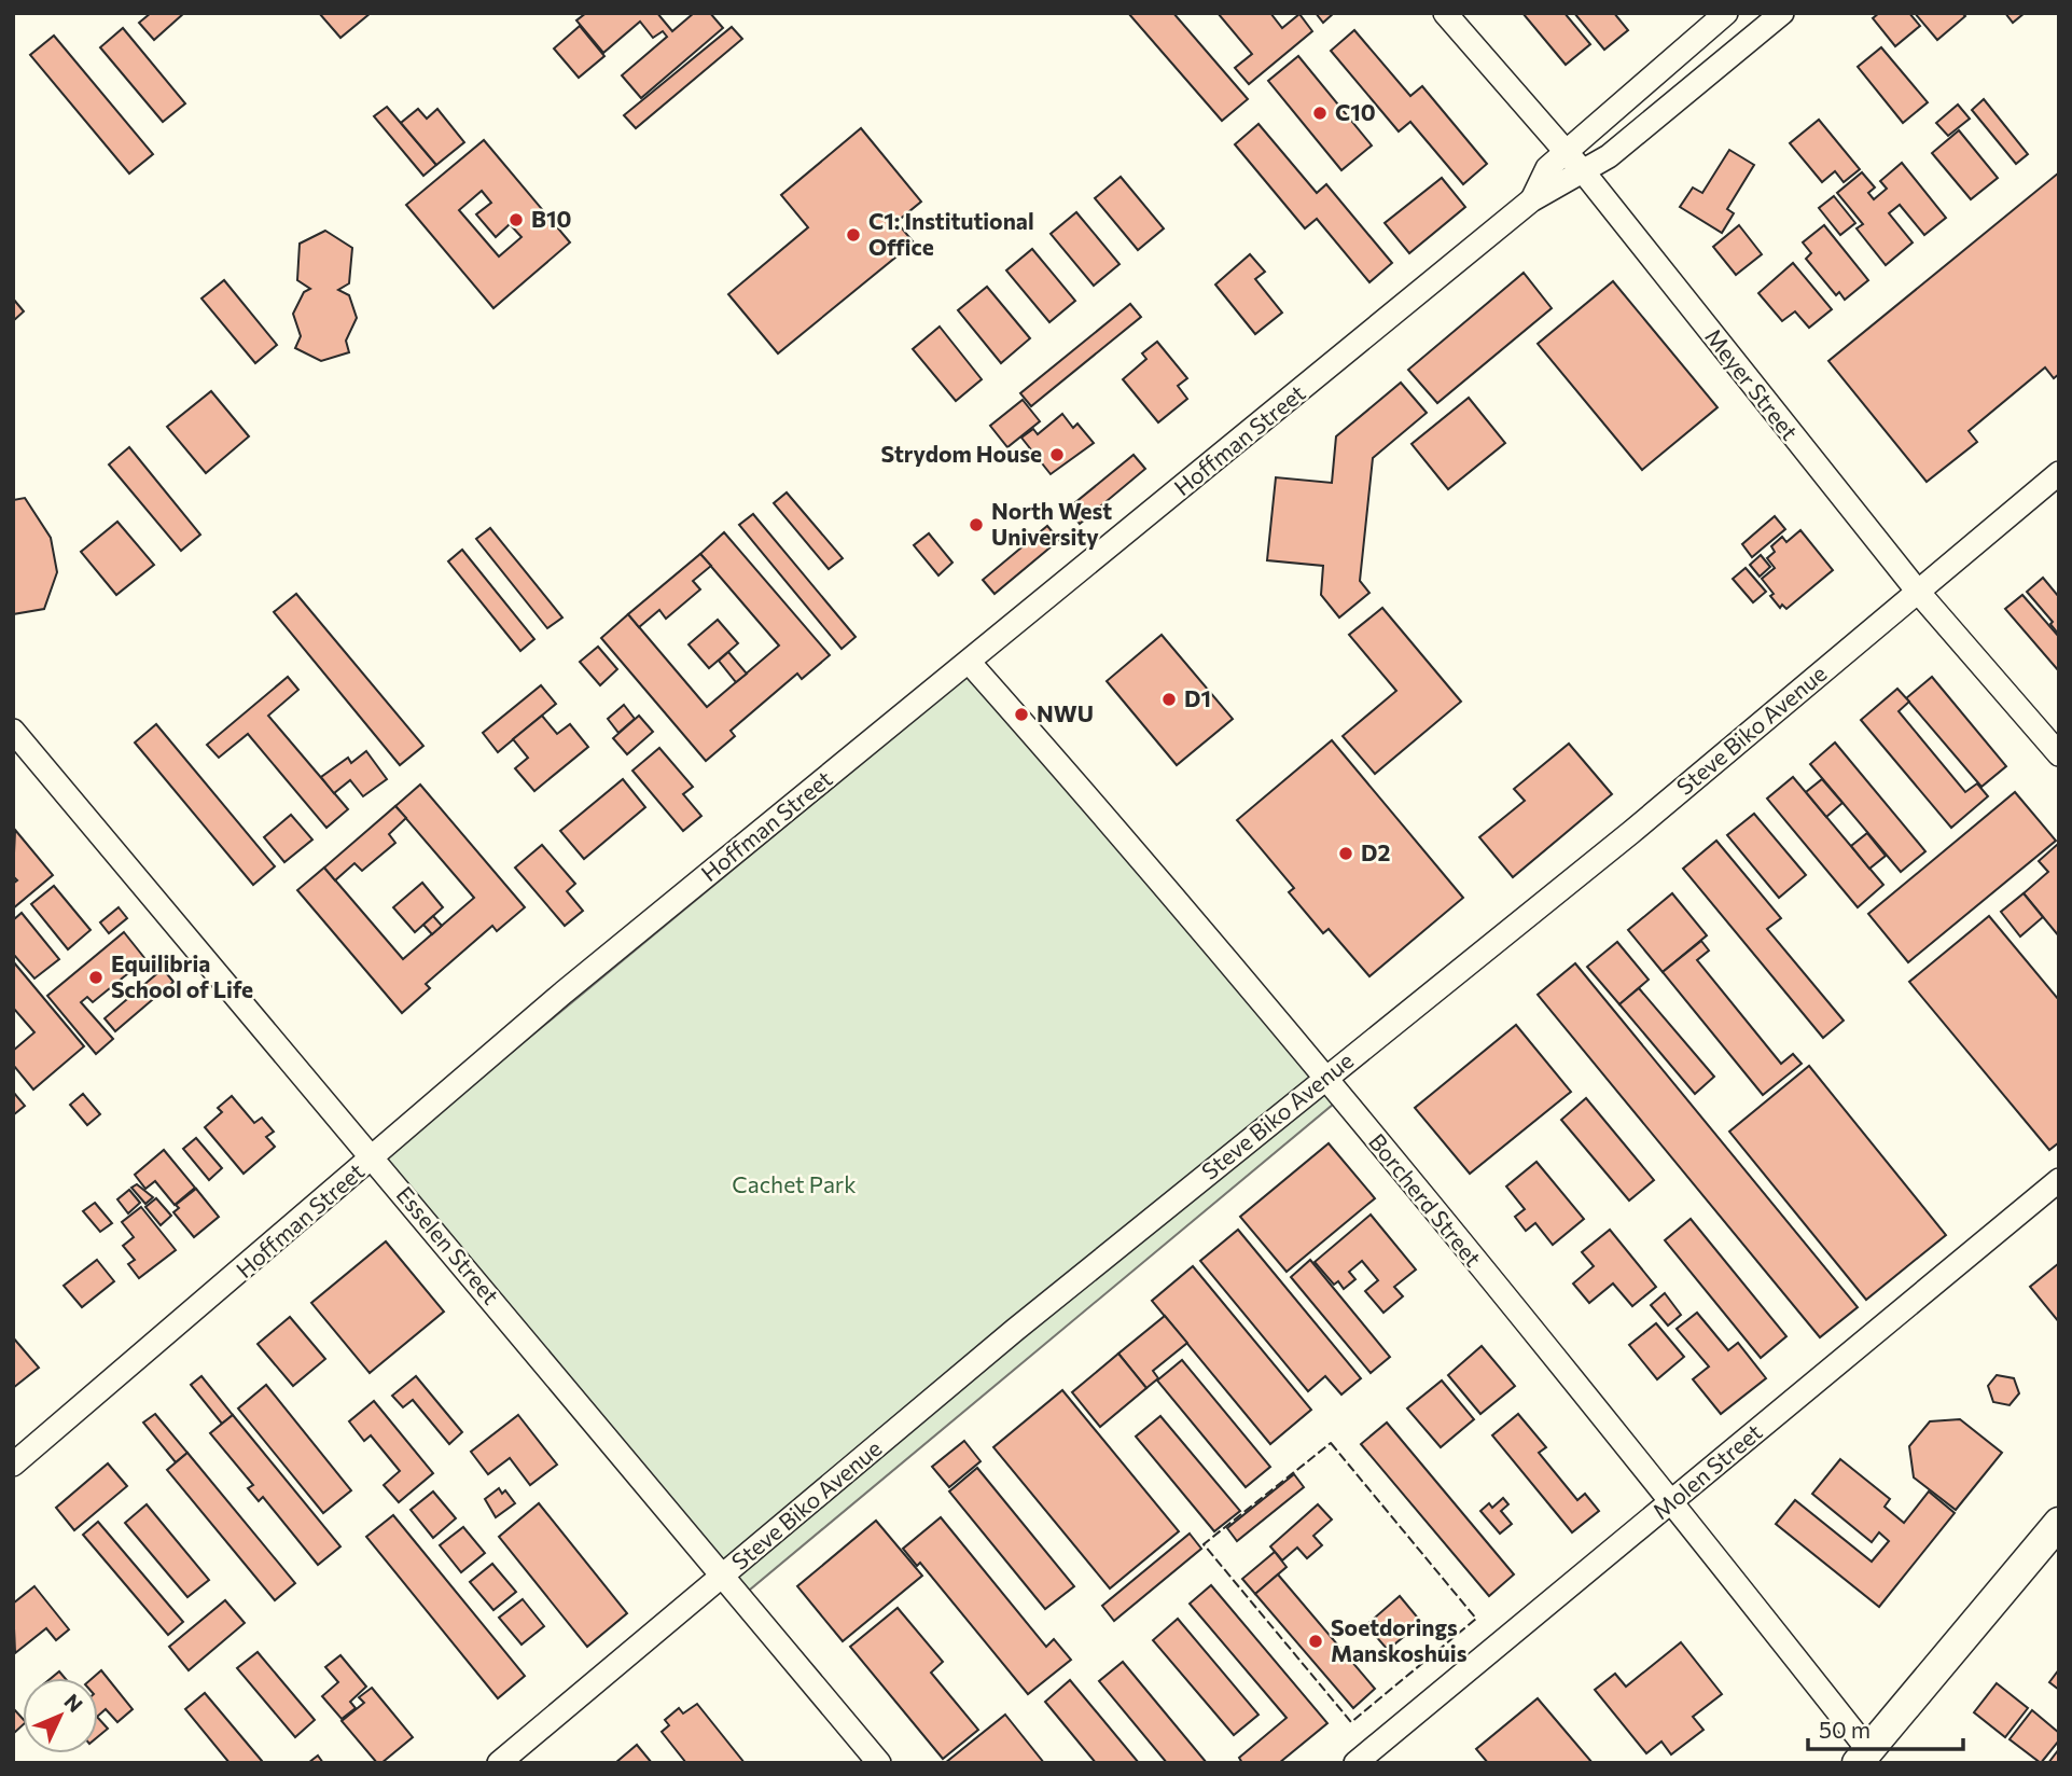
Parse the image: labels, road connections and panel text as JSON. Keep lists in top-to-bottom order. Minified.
{"streets":{"street":["Meyer Street","Hoffman Street","Steve Biko Avenue","Borcherd Street","Esselen Street","Molen Street"]},"crossings":[["Meyer Street","Hoffman Street"],["Meyer Street","Steve Biko Avenue"],["Hoffman Street","Borcherd Street"],["Hoffman Street","Esselen Street"],["Steve Biko Avenue","Borcherd Street"],["Steve Biko Avenue","Esselen Street"],["Borcherd Street","Molen Street"]],"parks":["Cachet Park"],"places":["C10","B10","C1: Institutional Office","Strydom House","North West University","D1","NWU","D2","Equilibria School of Life","Soetdorings Manskoshuis"],"scale_bar":"50 m","north":"top right"}
